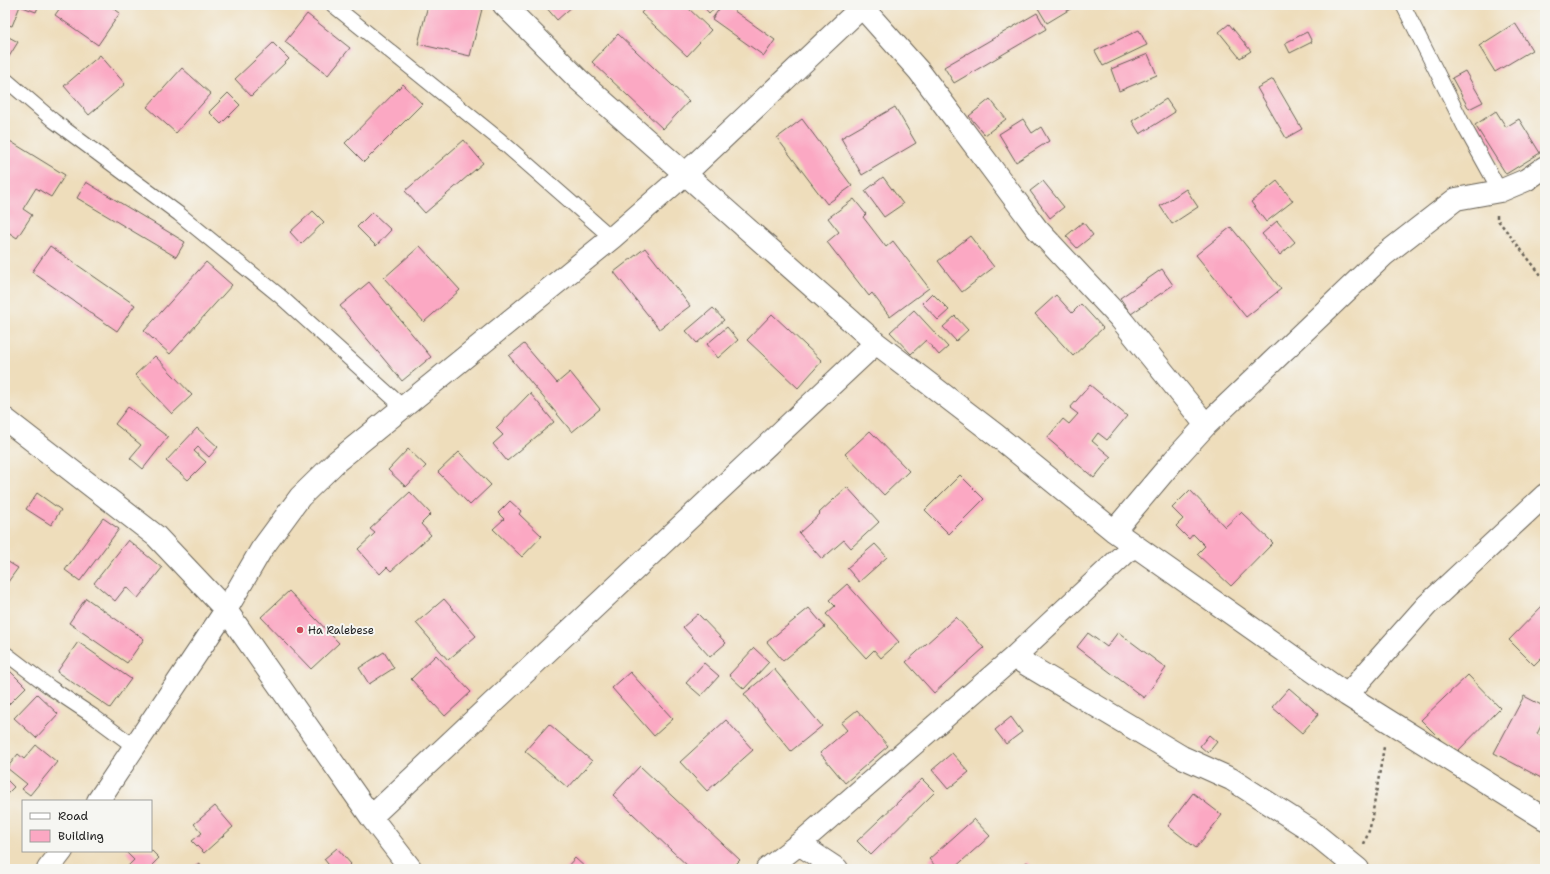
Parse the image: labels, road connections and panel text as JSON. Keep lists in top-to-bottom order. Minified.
{"places":["Ha Ralebese"],"legend":["Road","Building"]}
